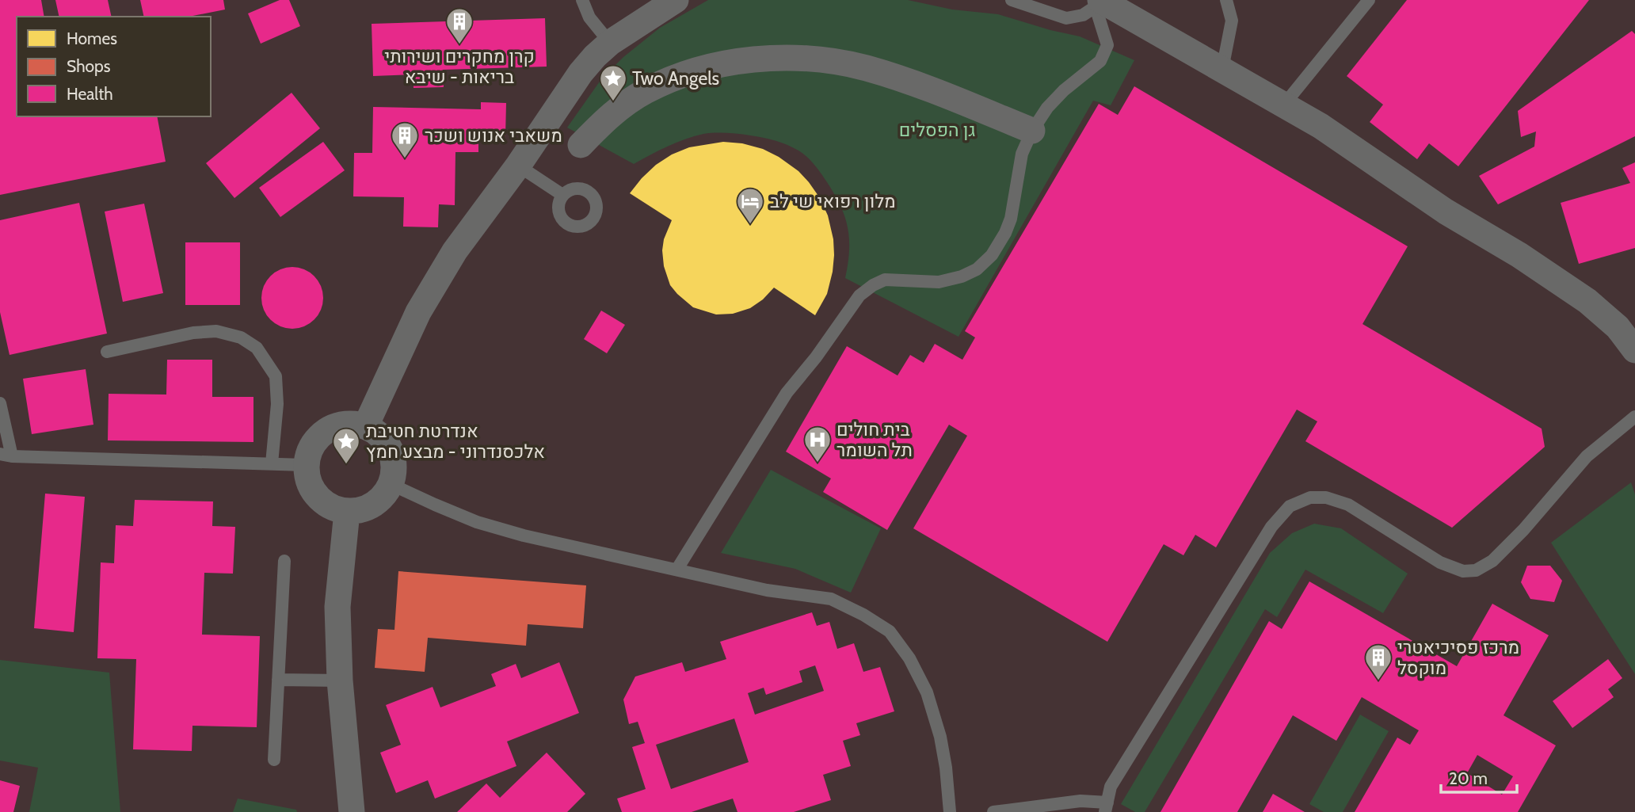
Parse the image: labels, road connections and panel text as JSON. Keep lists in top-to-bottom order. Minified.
{"parks":["גן הפסלים"],"places":{"building":["קרן מחקרים ושירותי בריאות - שיבא","משאבי אנוש ושכר","מרכז פסיכיאטרי מוקסל"],"place":["Two Angels","אנדרטת חטיבת אלכסנדרוני - מבצע חמץ"],"hotel":["מלון רפואי שי לב"],"hospital":["בית חולים תל השומר"]},"legend":["Homes","Shops","Health"],"scale_bar":"20 m"}
